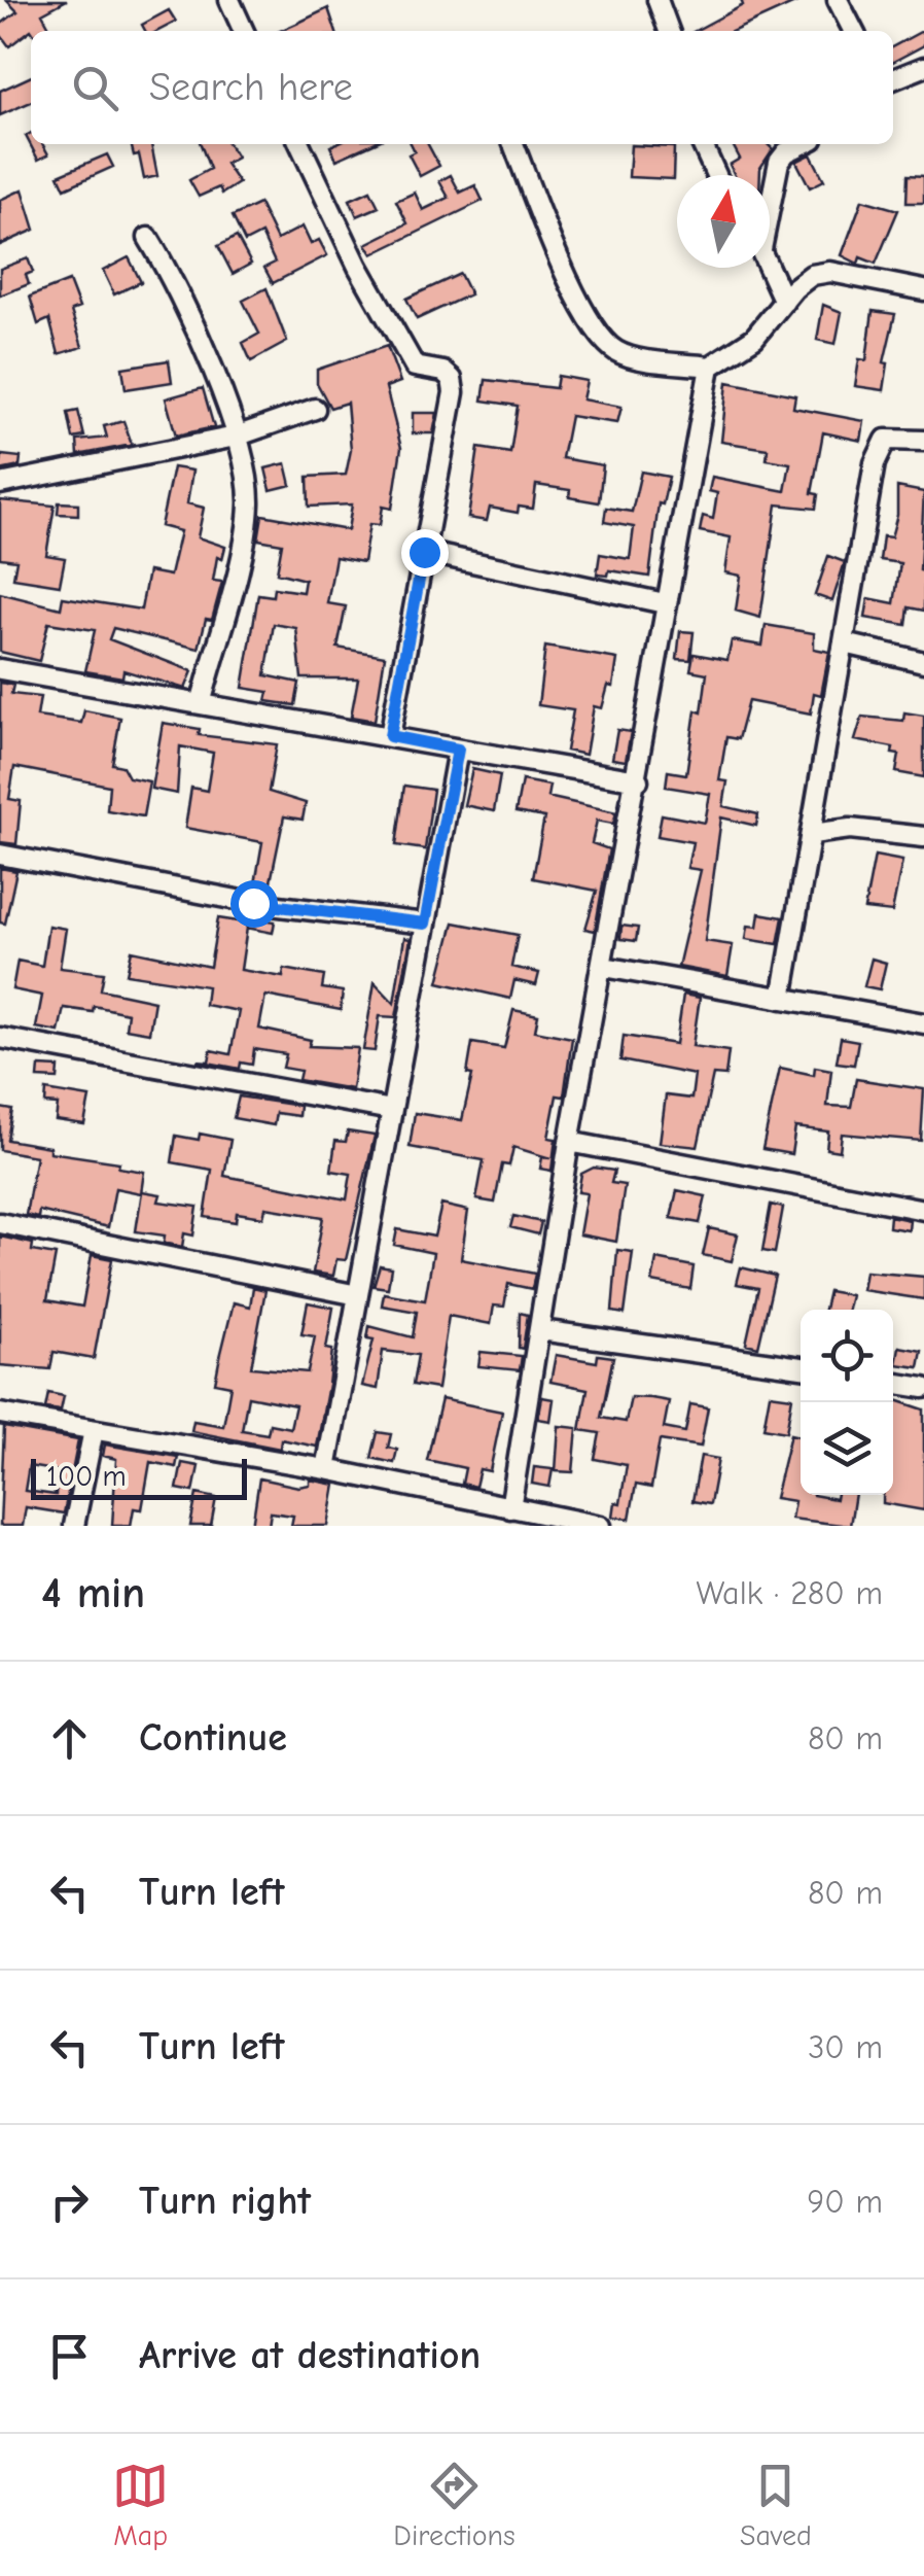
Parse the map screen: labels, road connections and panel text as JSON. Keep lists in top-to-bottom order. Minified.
{"scale_bar":"100 m","north":"top","page":{"search":"Search here","scale":"100 m","heading":["4 min","Walk · 280 m"],"list":[["Continue","80 m"],["Turn left","80 m"],["Turn left","30 m"],["Turn right","90 m"],"Arrive at destination"],"nav":["Map","Directions","Saved"]}}
